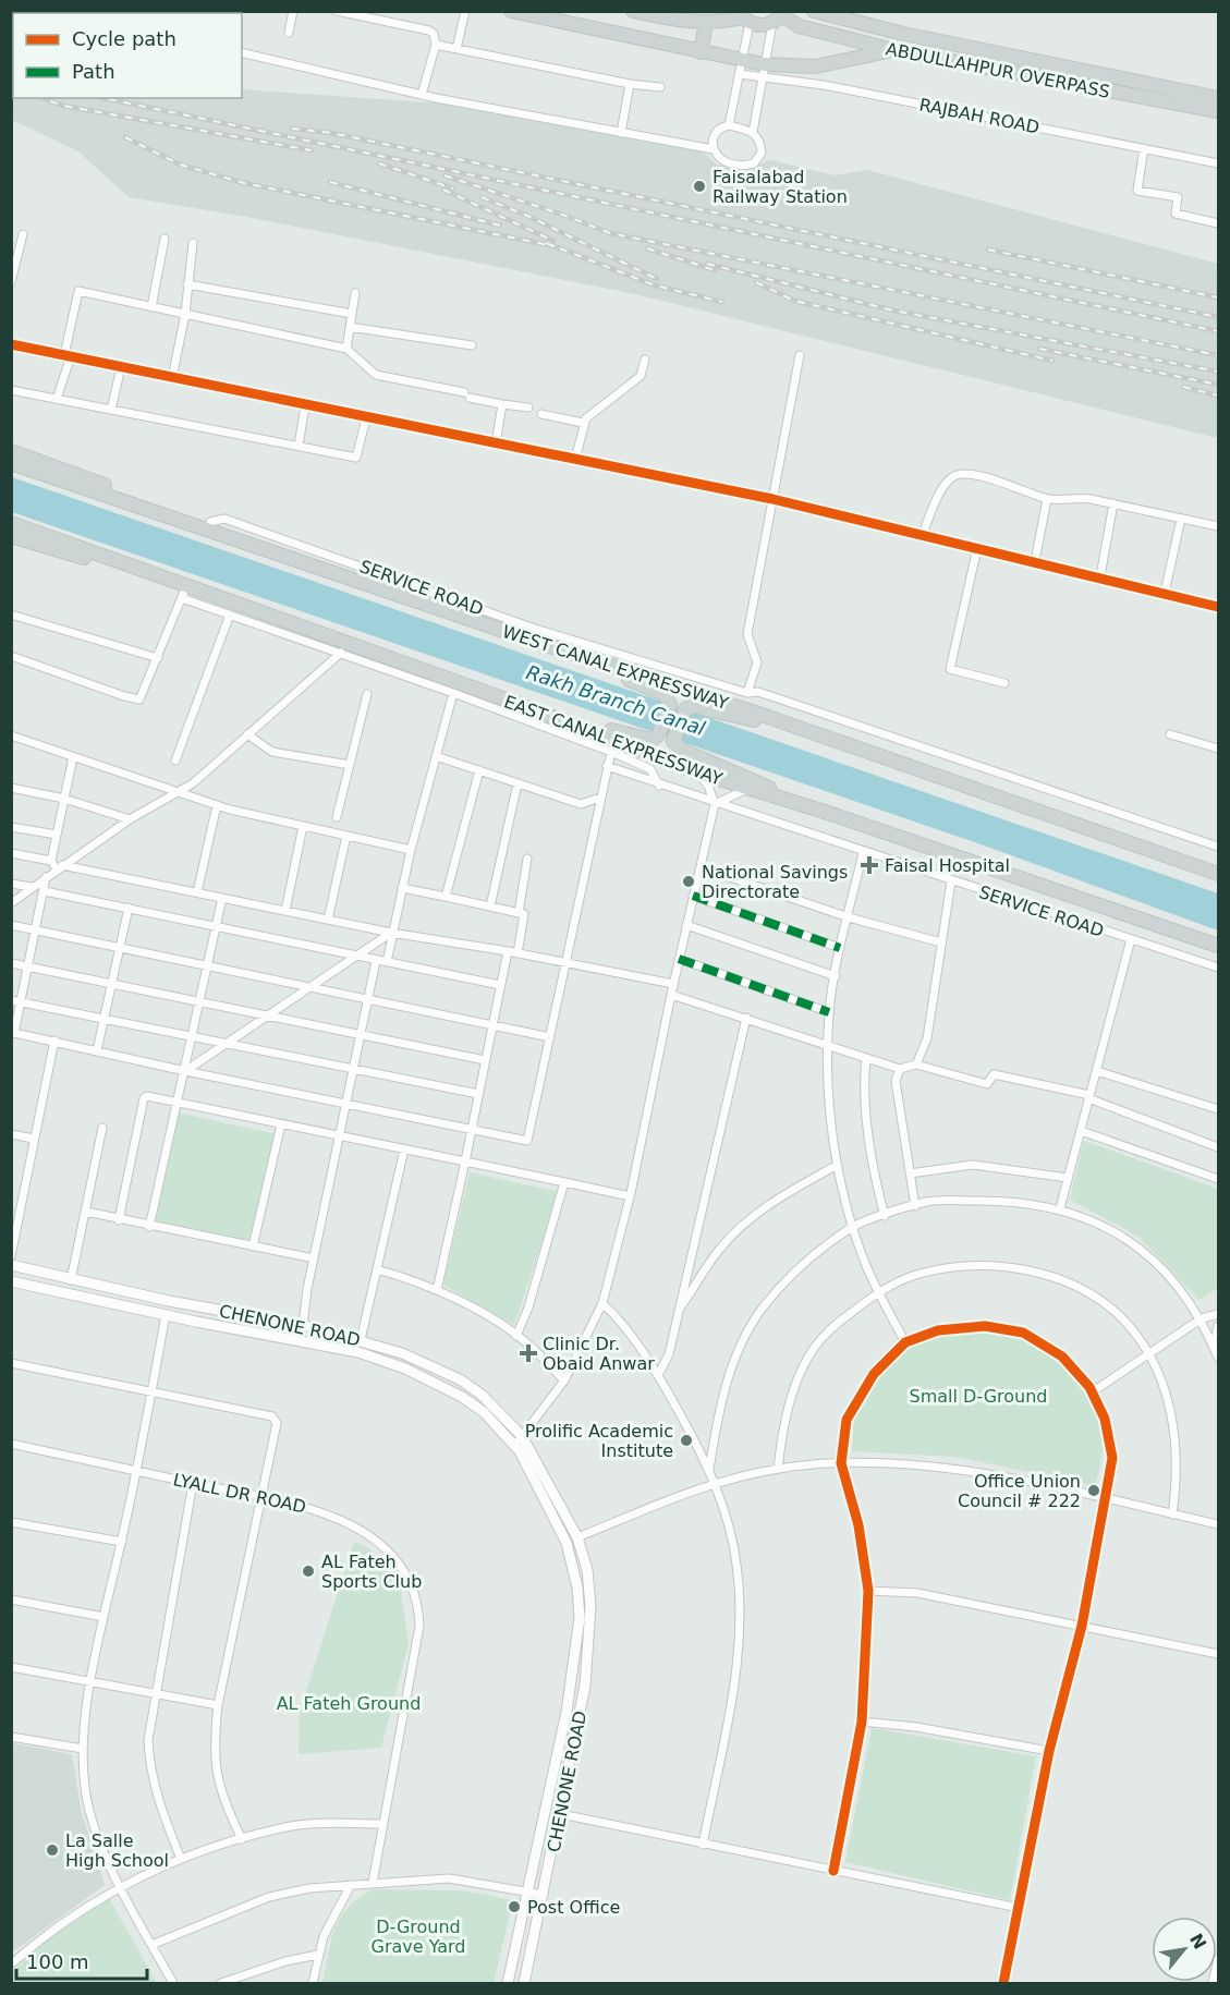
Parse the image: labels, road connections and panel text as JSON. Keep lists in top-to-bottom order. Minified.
{"streets":{"main road":["ABDULLAHPUR OVERPASS","RAJBAH ROAD","WEST CANAL EXPRESSWAY","EAST CANAL EXPRESSWAY"],"street":["SERVICE ROAD","CHENONE ROAD","LYALL DR ROAD"]},"crossings":[["ABDULLAHPUR OVERPASS","RAJBAH ROAD"]],"water":["Rakh Branch Canal"],"parks":["Small D-Ground","AL Fateh Ground","D-Ground Grave Yard"],"places":{"other":["Faisalabad Railway Station","National Savings Directorate","Prolific Academic Institute","Office Union Council # 222","AL Fateh Sports Club","La Salle High School","Post Office"],"health":["Faisal Hospital","Clinic Dr. Obaid Anwar"]},"legend":["Cycle path","Path"],"scale_bar":"100 m","north":"top right"}
